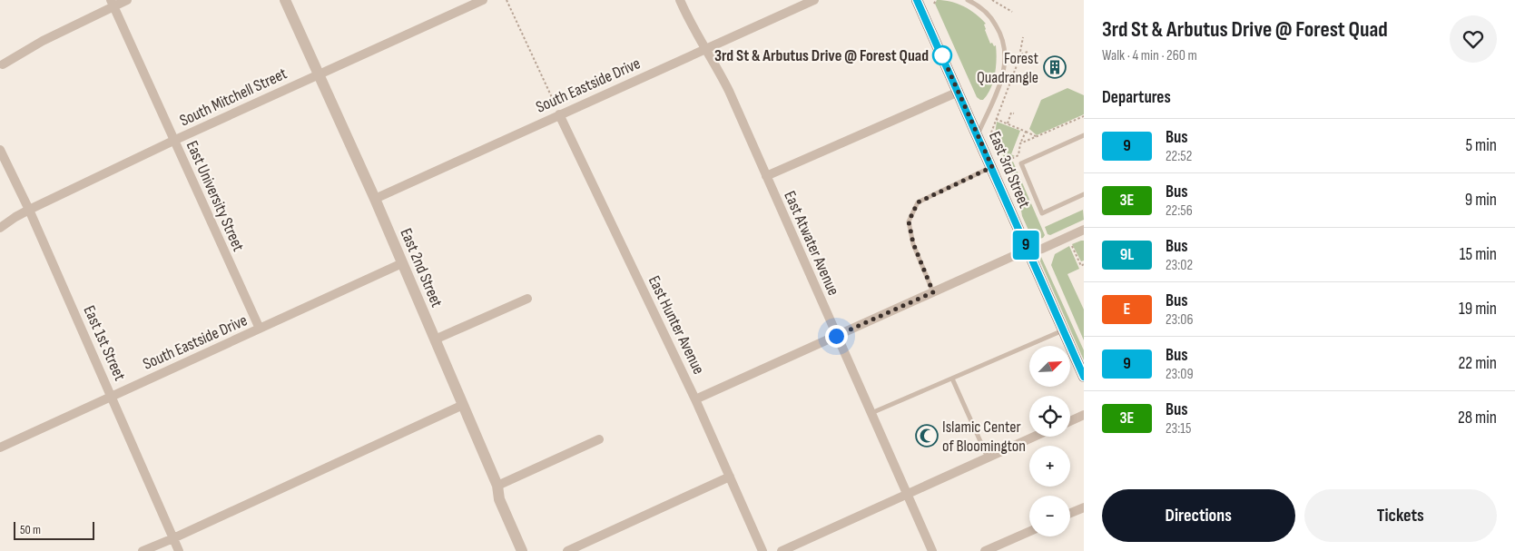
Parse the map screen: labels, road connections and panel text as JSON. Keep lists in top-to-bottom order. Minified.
{"streets":{"main road":["East 3rd Street"],"street":["South Eastside Drive","South Mitchell Street","East University Street","East Atwater Avenue","East 2nd Street","East Hunter Avenue","East 1st Street"]},"crossings":[["South Eastside Drive","East University Street"],["South Eastside Drive","East Atwater Avenue"],["South Eastside Drive","East 2nd Street"],["South Eastside Drive","East Hunter Avenue"],["South Eastside Drive","East 1st Street"],["South Mitchell Street","East University Street"],["South Mitchell Street","East 2nd Street"],["South Mitchell Street","East 1st Street"]],"places":{"other":["3rd St & Arbutus Drive @ Forest Quad"],"building":["Forest Quadrangle"],"mosque":["Islamic Center of Bloomington"]},"lines":["bus line 9"],"scale_bar":"50 m","north":"top right","page":{"on_map":"9","heading":[["3rd St & Arbutus Drive @ Forest Quad","Walk · 4 min · 260 m"],"Departures"],"list":[{"mark":"9","name":"Bus","note":"22:52","value":"5 min"},{"mark":"3E","name":"Bus","note":"22:56","value":"9 min"},{"mark":"9L","name":"Bus","note":"23:02","value":"15 min"},{"mark":"E","name":"Bus","note":"23:06","value":"19 min"},{"mark":"9","name":"Bus","note":"23:09","value":"22 min"},{"mark":"3E","name":"Bus","note":"23:15","value":"28 min"}],"map_buttons":["+","−"],"buttons":["Directions","Tickets"],"scale":"50 m"}}
